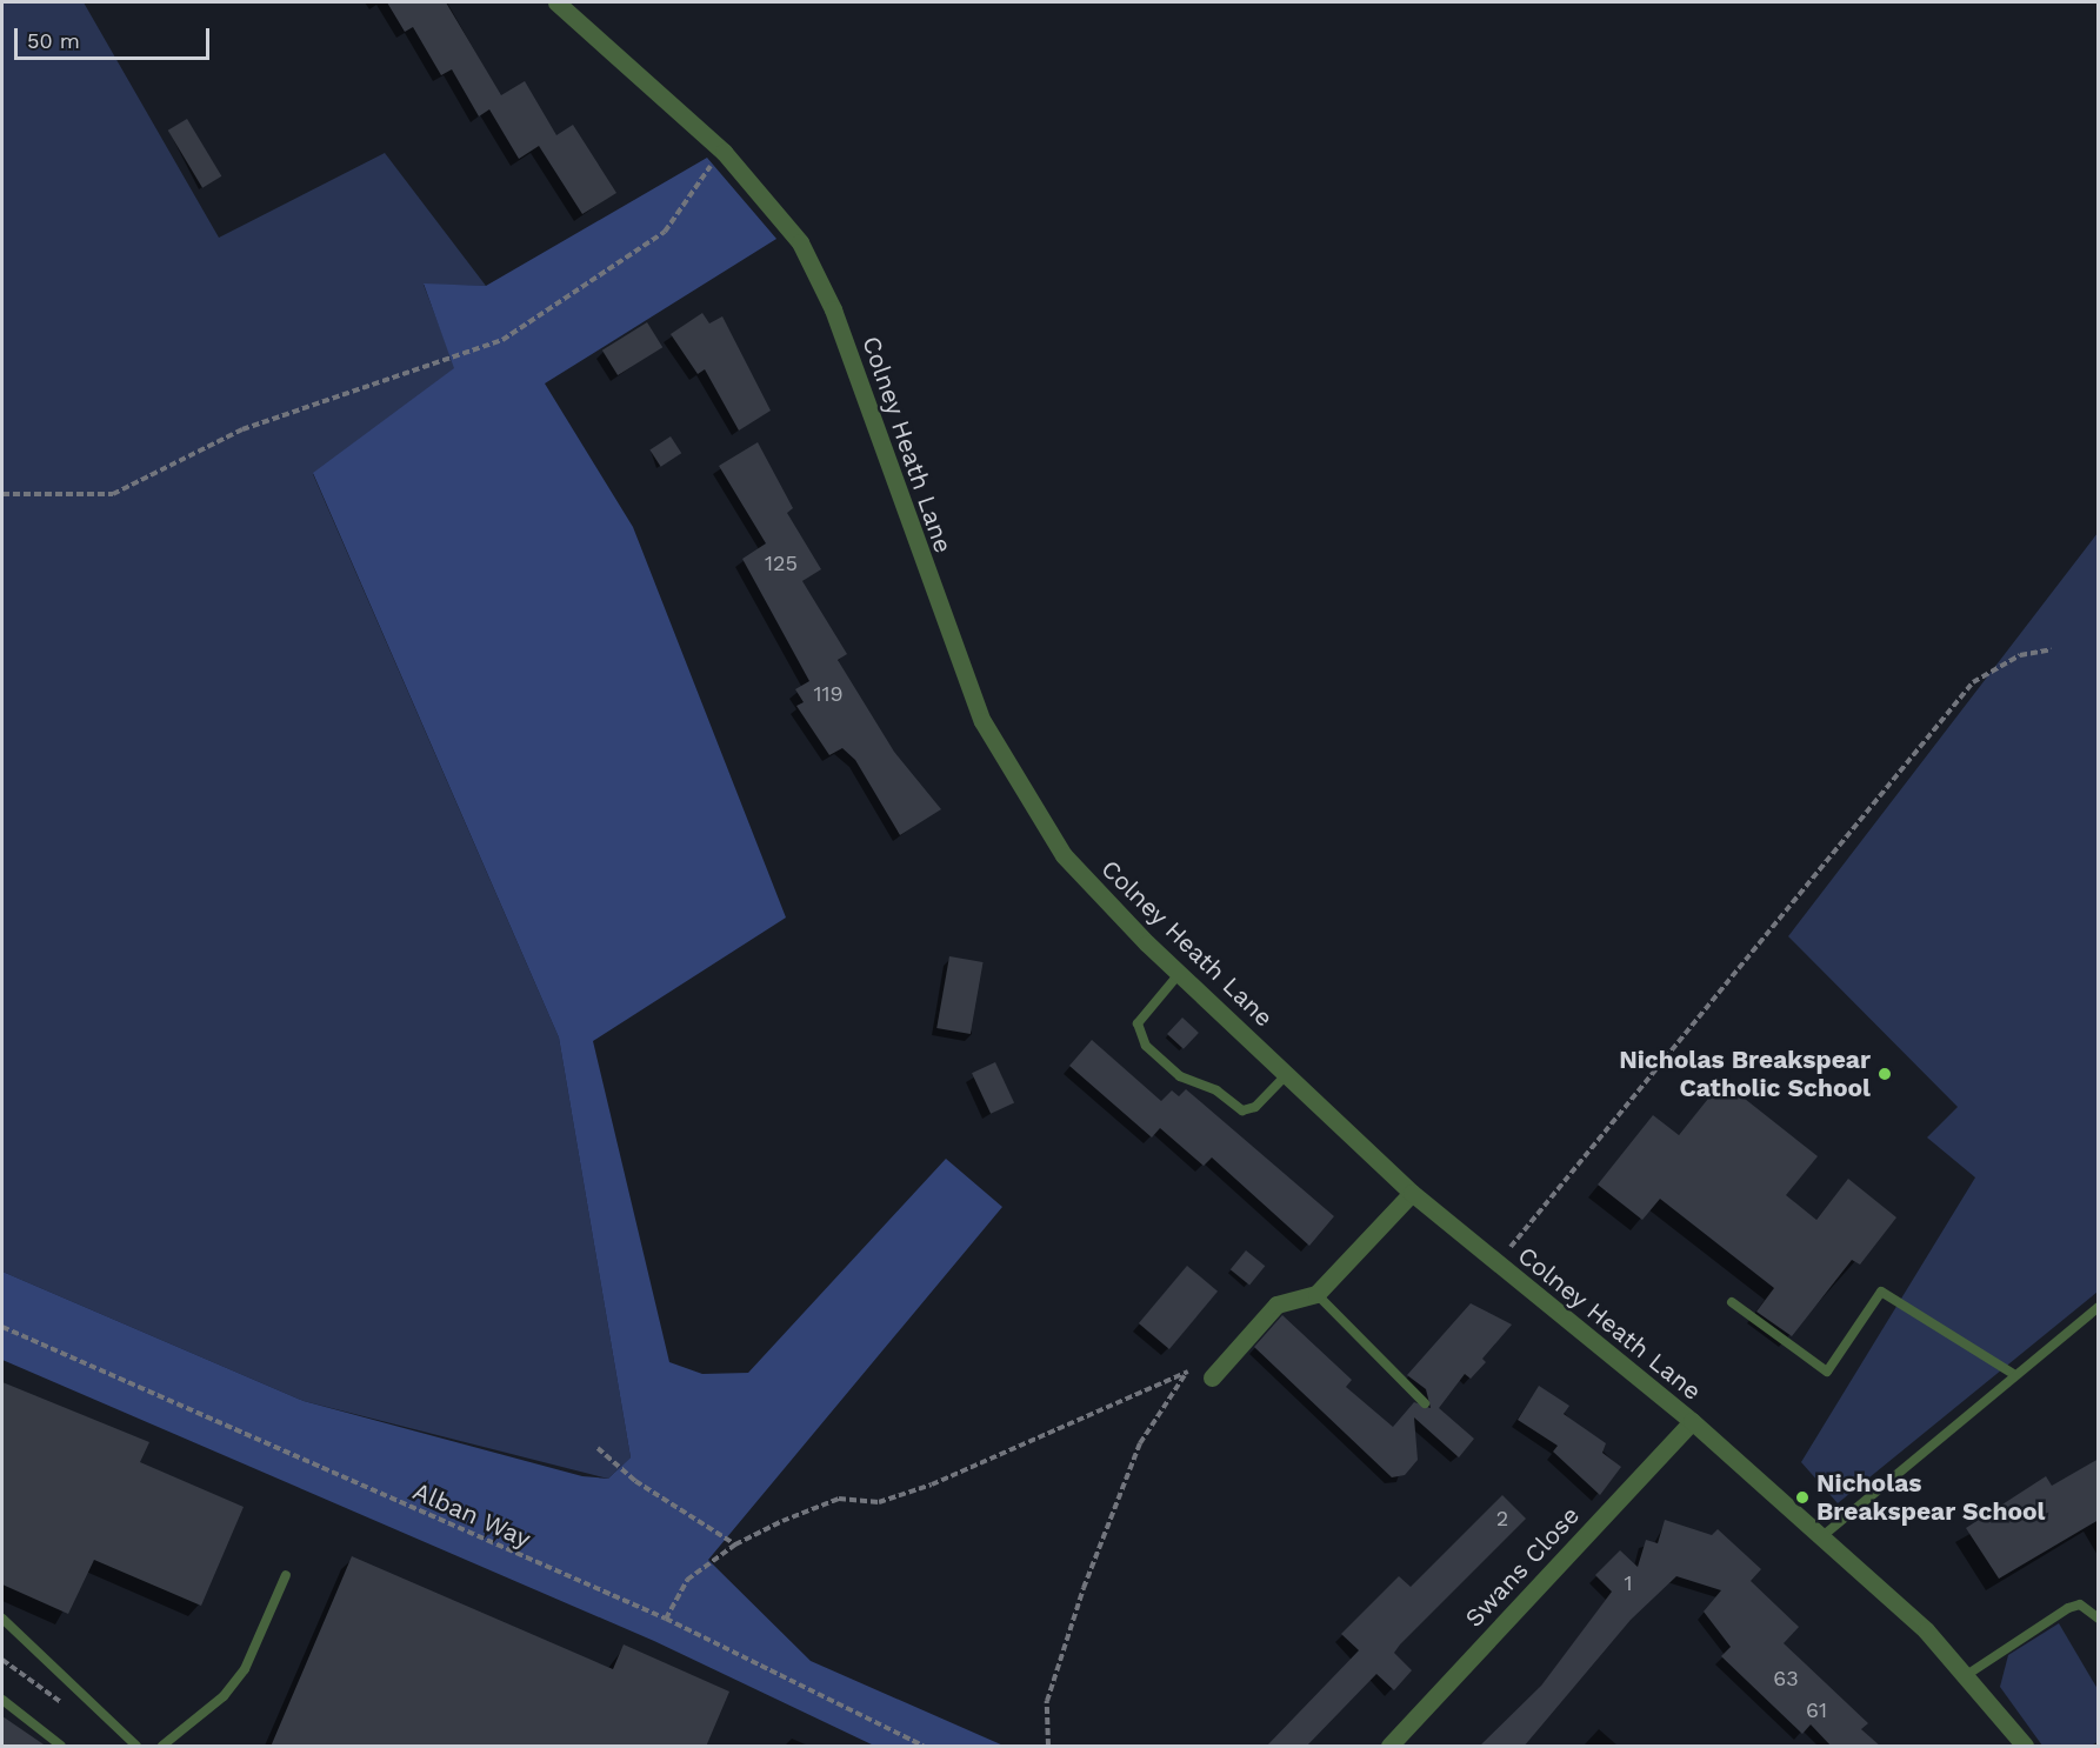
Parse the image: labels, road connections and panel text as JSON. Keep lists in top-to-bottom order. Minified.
{"streets":{"street":["Colney Heath Lane","Swans Close"],"path":["Alban Way"]},"crossings":[["Colney Heath Lane","Swans Close"]],"places":["Nicholas Breakspear Catholic School","Nicholas Breakspear School"],"house_numbers":["125","119","2","1","63","61"],"scale_bar":"50 m"}
